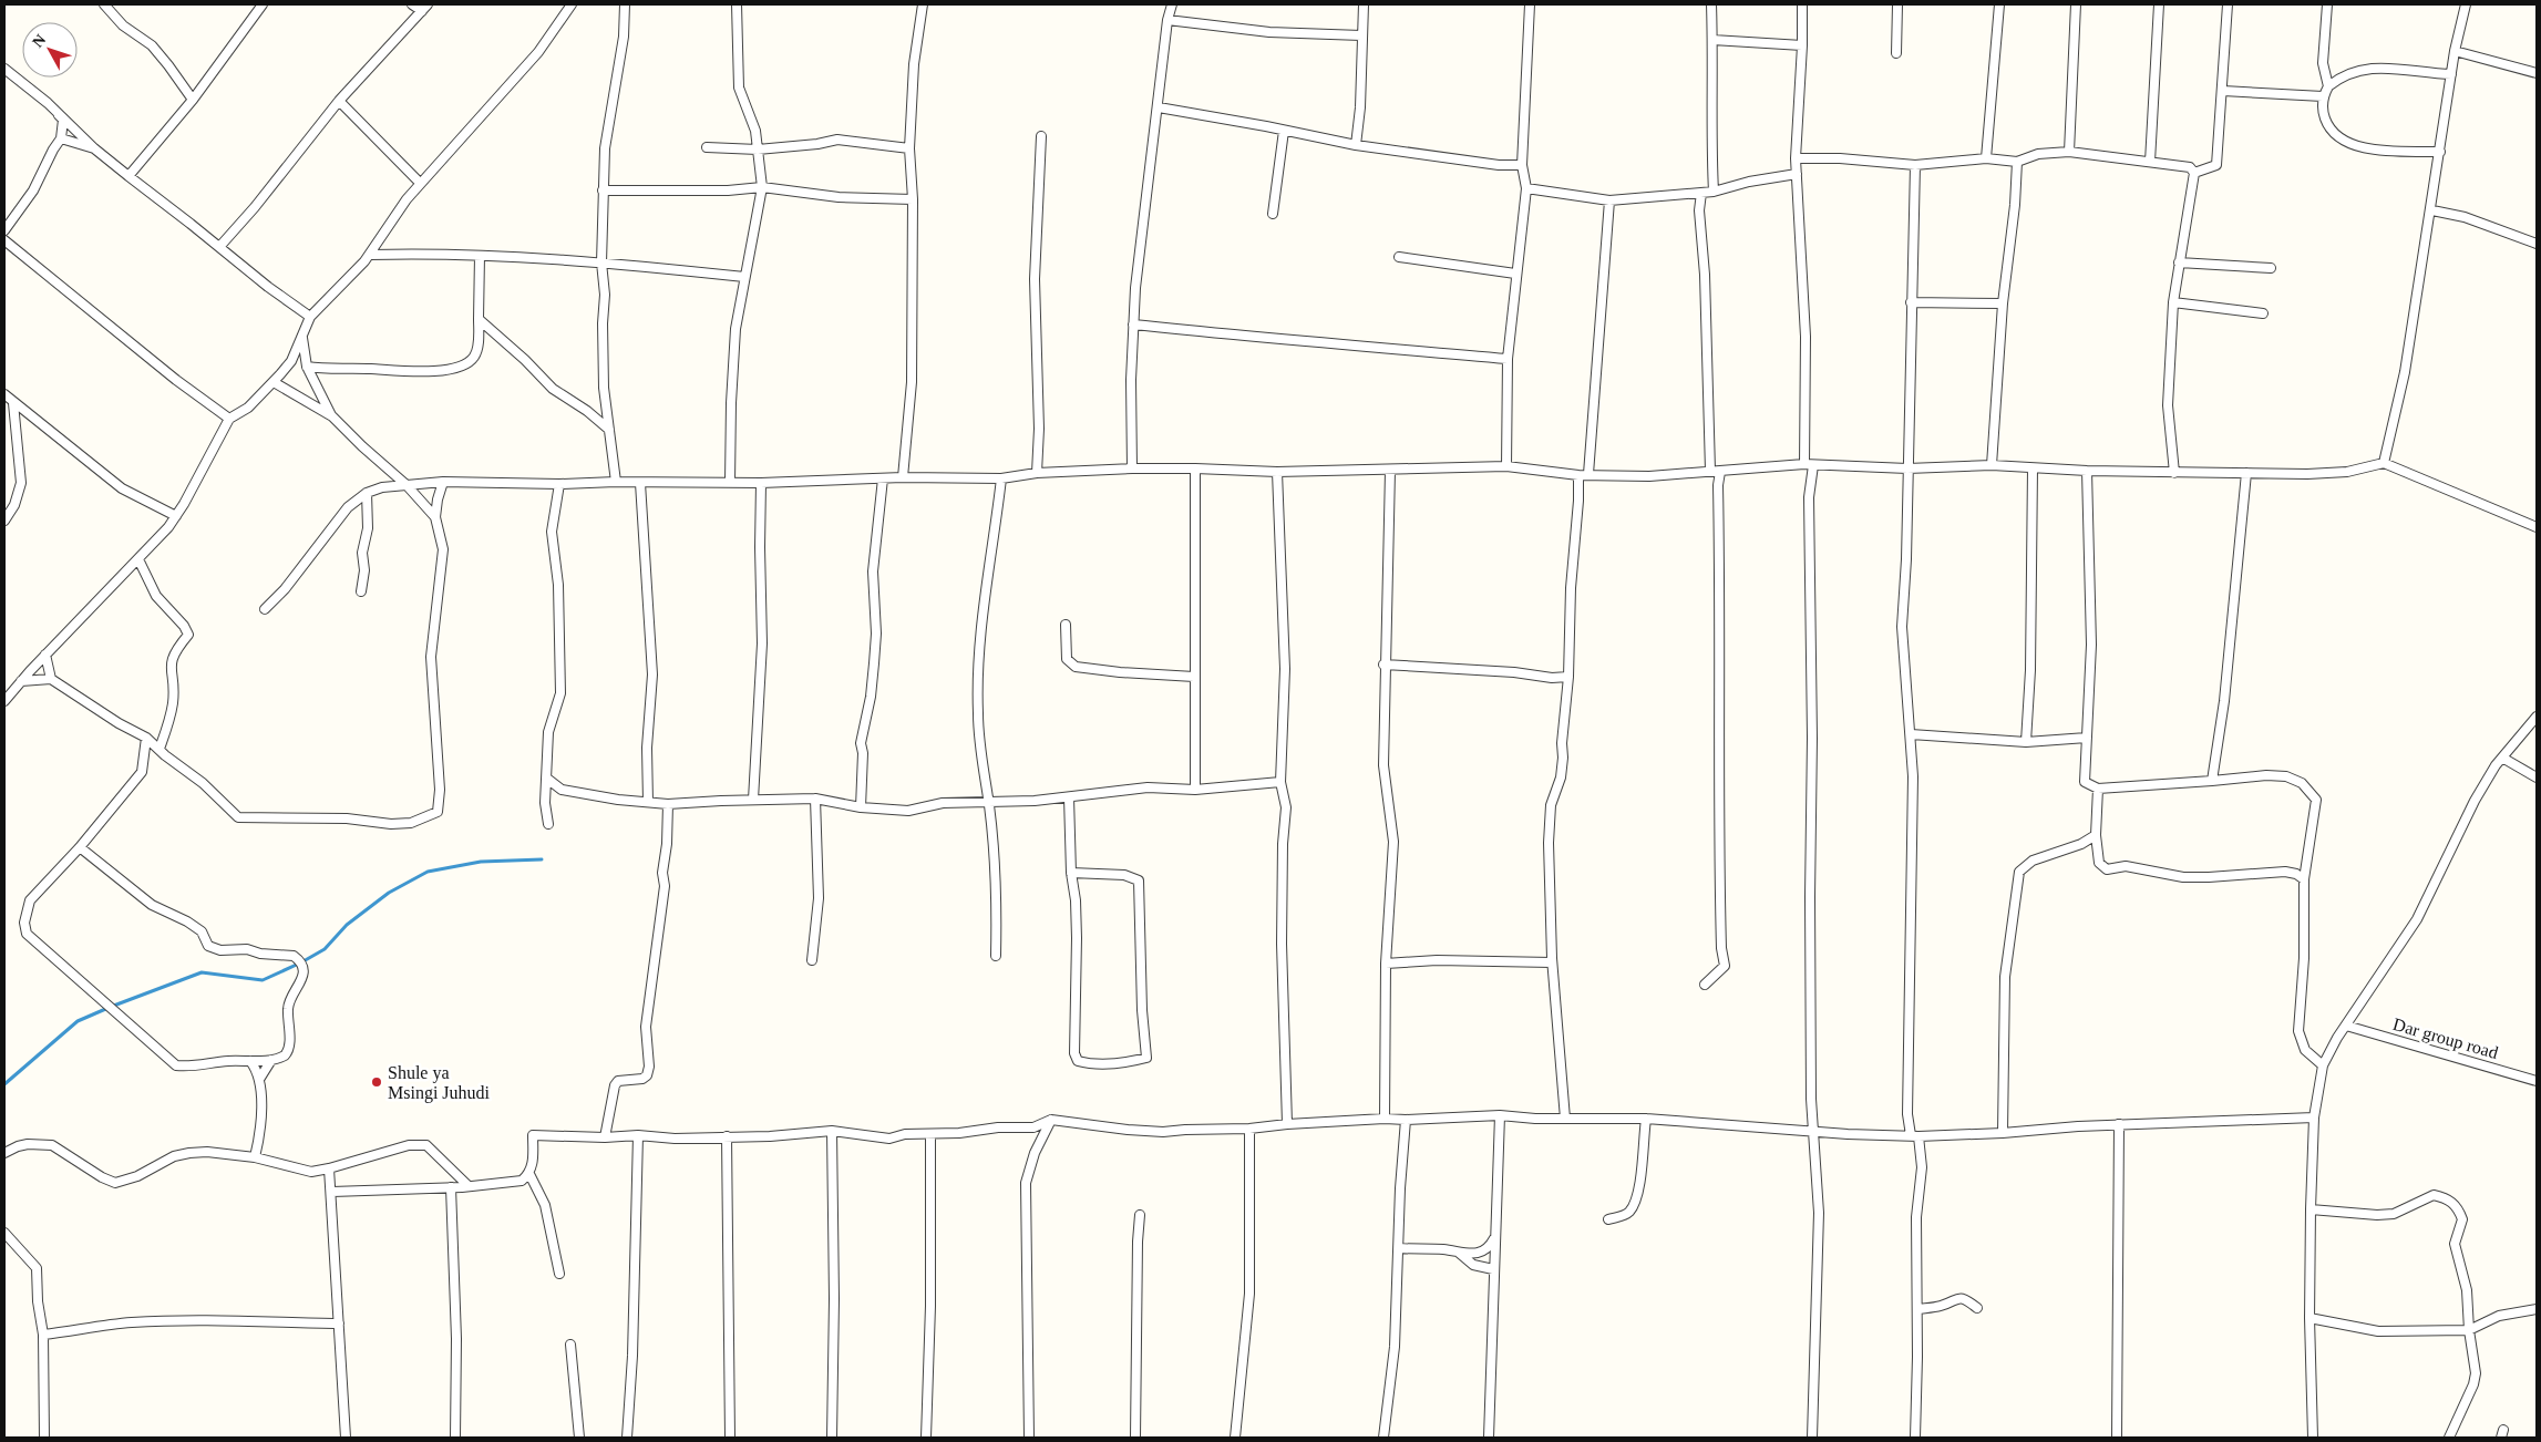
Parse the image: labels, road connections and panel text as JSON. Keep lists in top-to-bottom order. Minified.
{"streets":{"street":["Dar group road"]},"places":["Shule ya Msingi Juhudi"],"north":"top left"}
